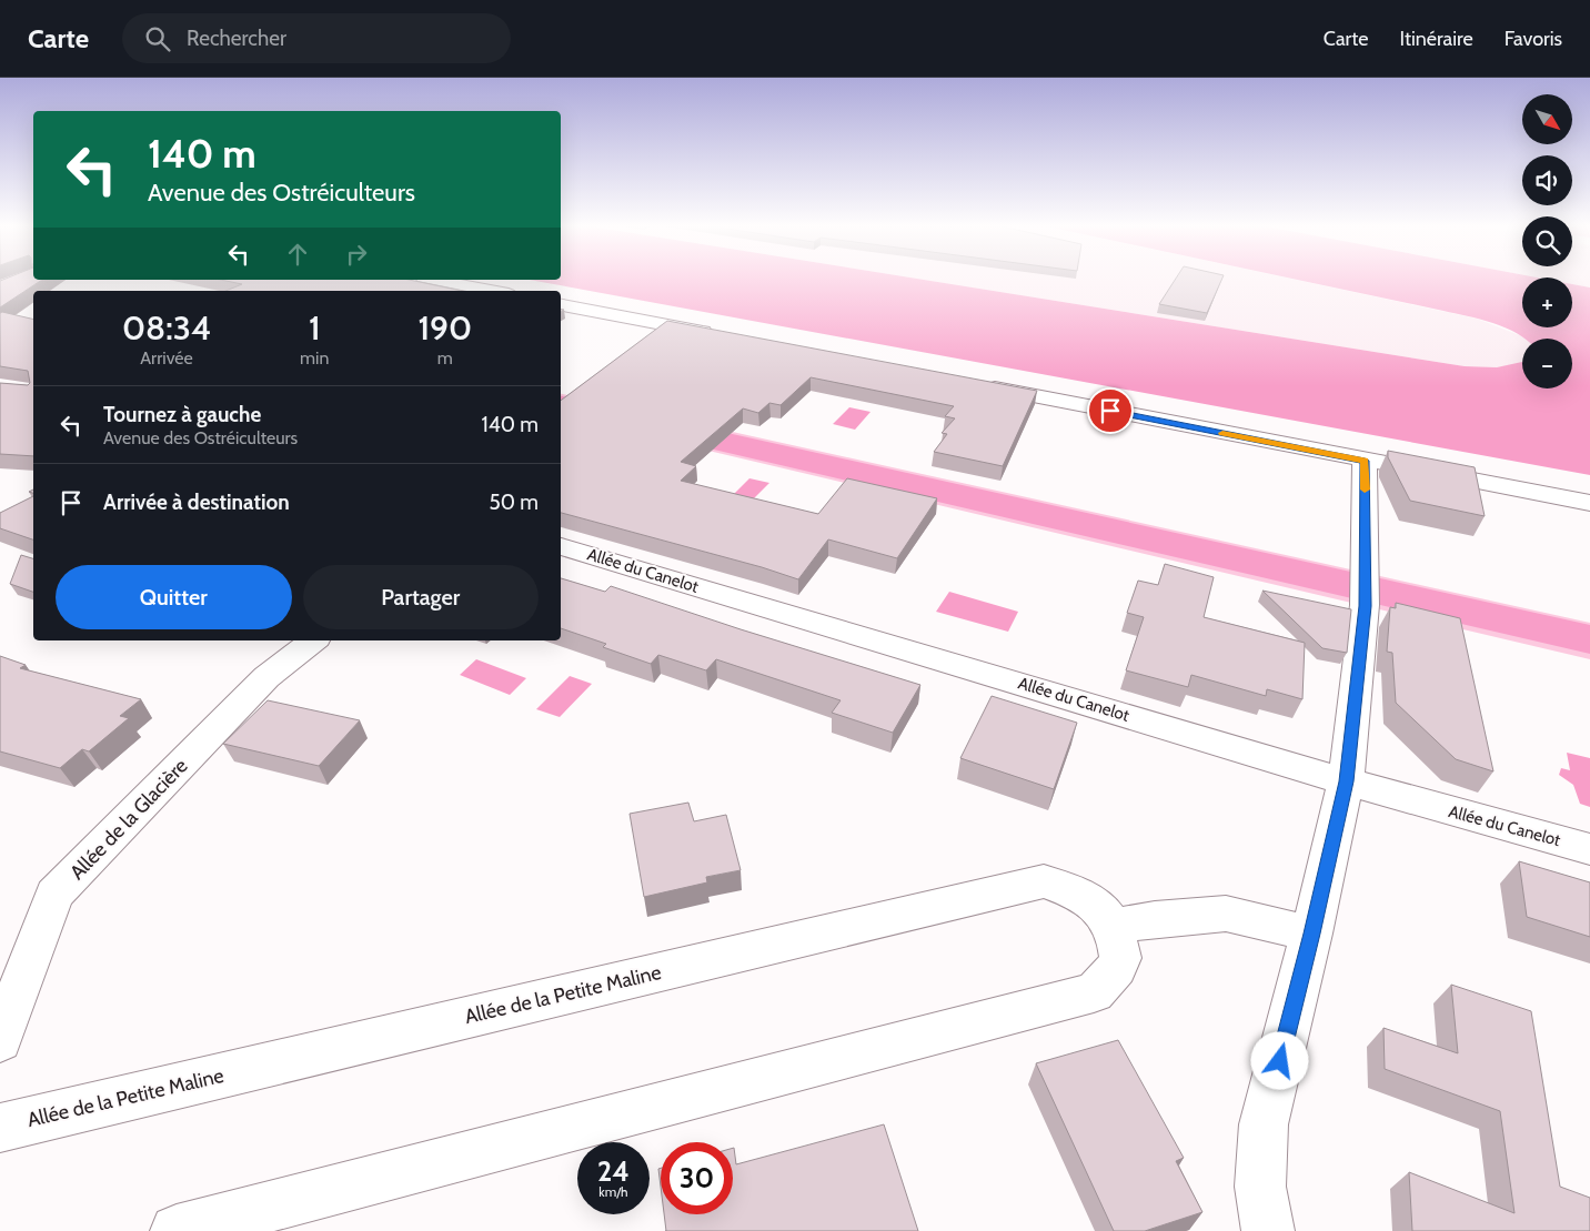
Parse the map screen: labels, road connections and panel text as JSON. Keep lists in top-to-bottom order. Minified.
{"streets":{"street":["Allée du Canelot","Allée de la Glacière","Allée de la Petite Maline"]},"north":"bottom right","page":{"header":"Carte","search":"Rechercher","nav":["Carte","Itinéraire","Favoris"],"map_buttons":["+","−"],"turn":["140 m","Avenue des Ostréiculteurs"],"eta":["08:34","Arrivée","1","min","190","m"],"list":[{"name":"Tournez à gauche","note":"Avenue des Ostréiculteurs","value":"140 m"},{"name":"Arrivée à destination","value":"50 m"}],"buttons":["Quitter","Partager"],"speed":"24 km/h","limit":"30"}}
